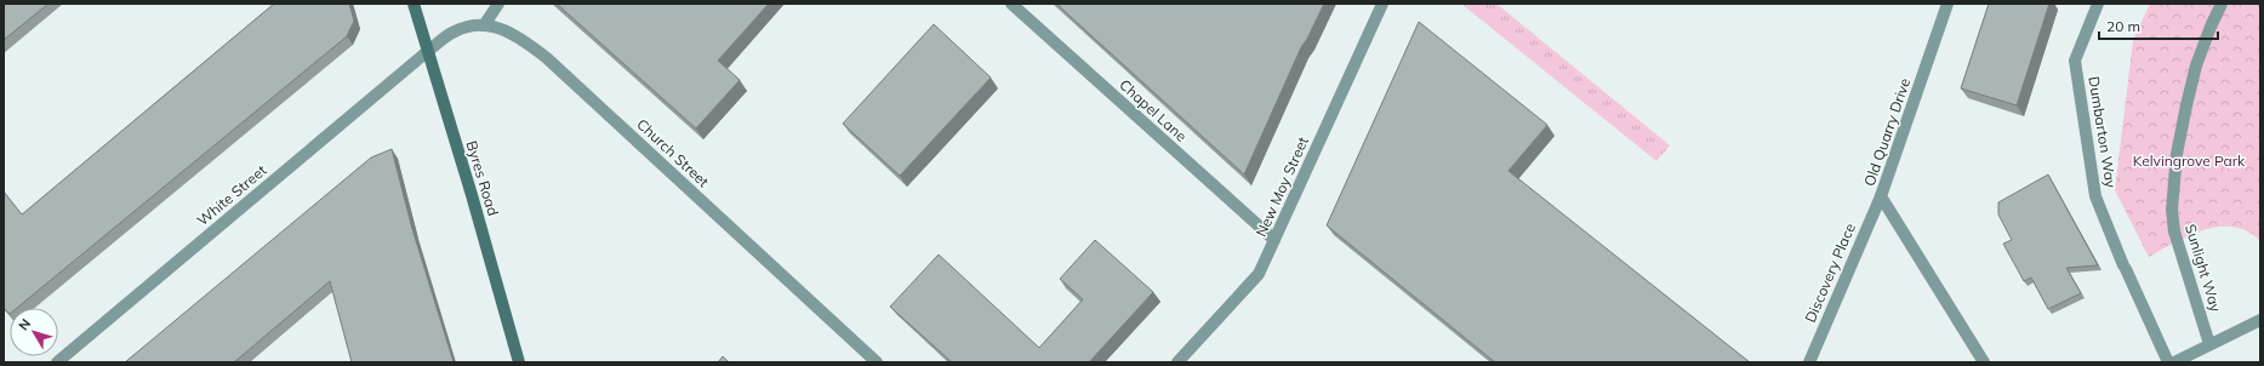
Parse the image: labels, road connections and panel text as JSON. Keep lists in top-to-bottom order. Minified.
{"streets":{"main road":["Byres Road"],"street":["Chapel Lane","Old Quarry Drive","Dumbarton Way","Church Street","New Moy Street","White Street","Sunlight Way","Discovery Place"]},"crossings":[["Chapel Lane","New Moy Street"],["Old Quarry Drive","Discovery Place"],["Church Street","Byres Road"],["Church Street","White Street"],["Byres Road","White Street"]],"parks":["Kelvingrove Park"],"scale_bar":"20 m","north":"top left"}
